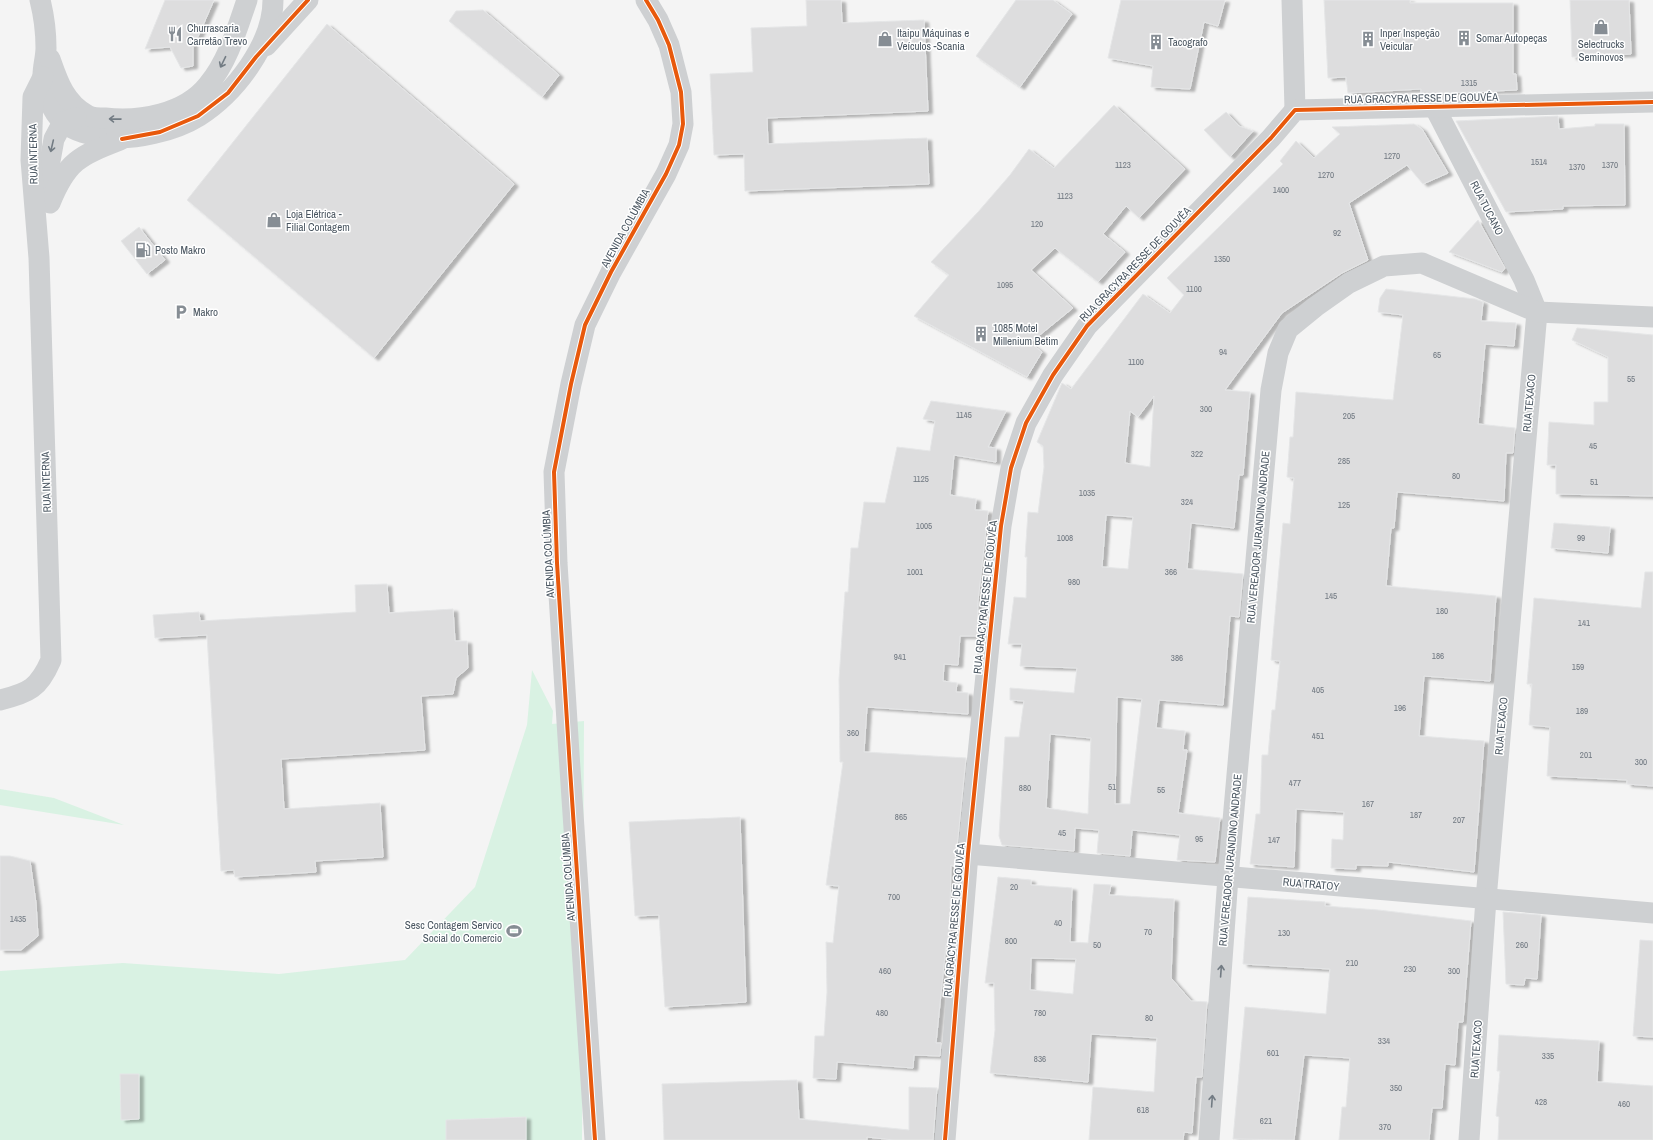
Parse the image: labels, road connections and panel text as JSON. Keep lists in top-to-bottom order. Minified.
{"streets":{"street":["RUA GRACYRA RESSE DE GOUVÊA","RUA INTERNA","RUA TUCANO","AVENIDA COLÚMBIA","RUA TEXACO","RUA VEREADOR JURANDINO ANDRADE","RUA TRATOY"]},"crossings":[["RUA GRACYRA RESSE DE GOUVÊA","RUA TUCANO"],["RUA GRACYRA RESSE DE GOUVÊA","RUA TRATOY"],["RUA TUCANO","RUA TEXACO"],["RUA TUCANO","RUA VEREADOR JURANDINO ANDRADE"],["RUA TEXACO","RUA VEREADOR JURANDINO ANDRADE"],["RUA TEXACO","RUA TRATOY"],["RUA VEREADOR JURANDINO ANDRADE","RUA TRATOY"]],"places":{"shop":["Selectrucks Seminovos","Itaipu Máquinas e Veículos -Scania","Loja Elétrica - Filial Contagem"],"restaurant":["Churrascaria Carretão Trevo"],"building":["Somar Autopeças","Inper Inspeção Veicular","Tacografo","1085 Motel Millenium Betim"],"fuel station":["Posto Makro"],"parking":["Makro"],"sports":["Sesc Contagem Servico Social do Comercio"]},"house_numbers":["1315","1270","1514","1123","1370","1370","1270","1400","1123","120","92","1350","1095","1100","94","65","1100","55","300","1145","205","45","322","285","80","1125","51","1035","324","125","1005","1008","99","1001","366","980","145","180","141","186","941","386","159","405","196","189","360","451","201","300","477","51","880","55","167","187","865","207","45","95","147","20","700","1435","40","70","130","800","50","260","210","230","460","300","480","780","80","334","601","335","836","350","428","460","618","621","370"]}
